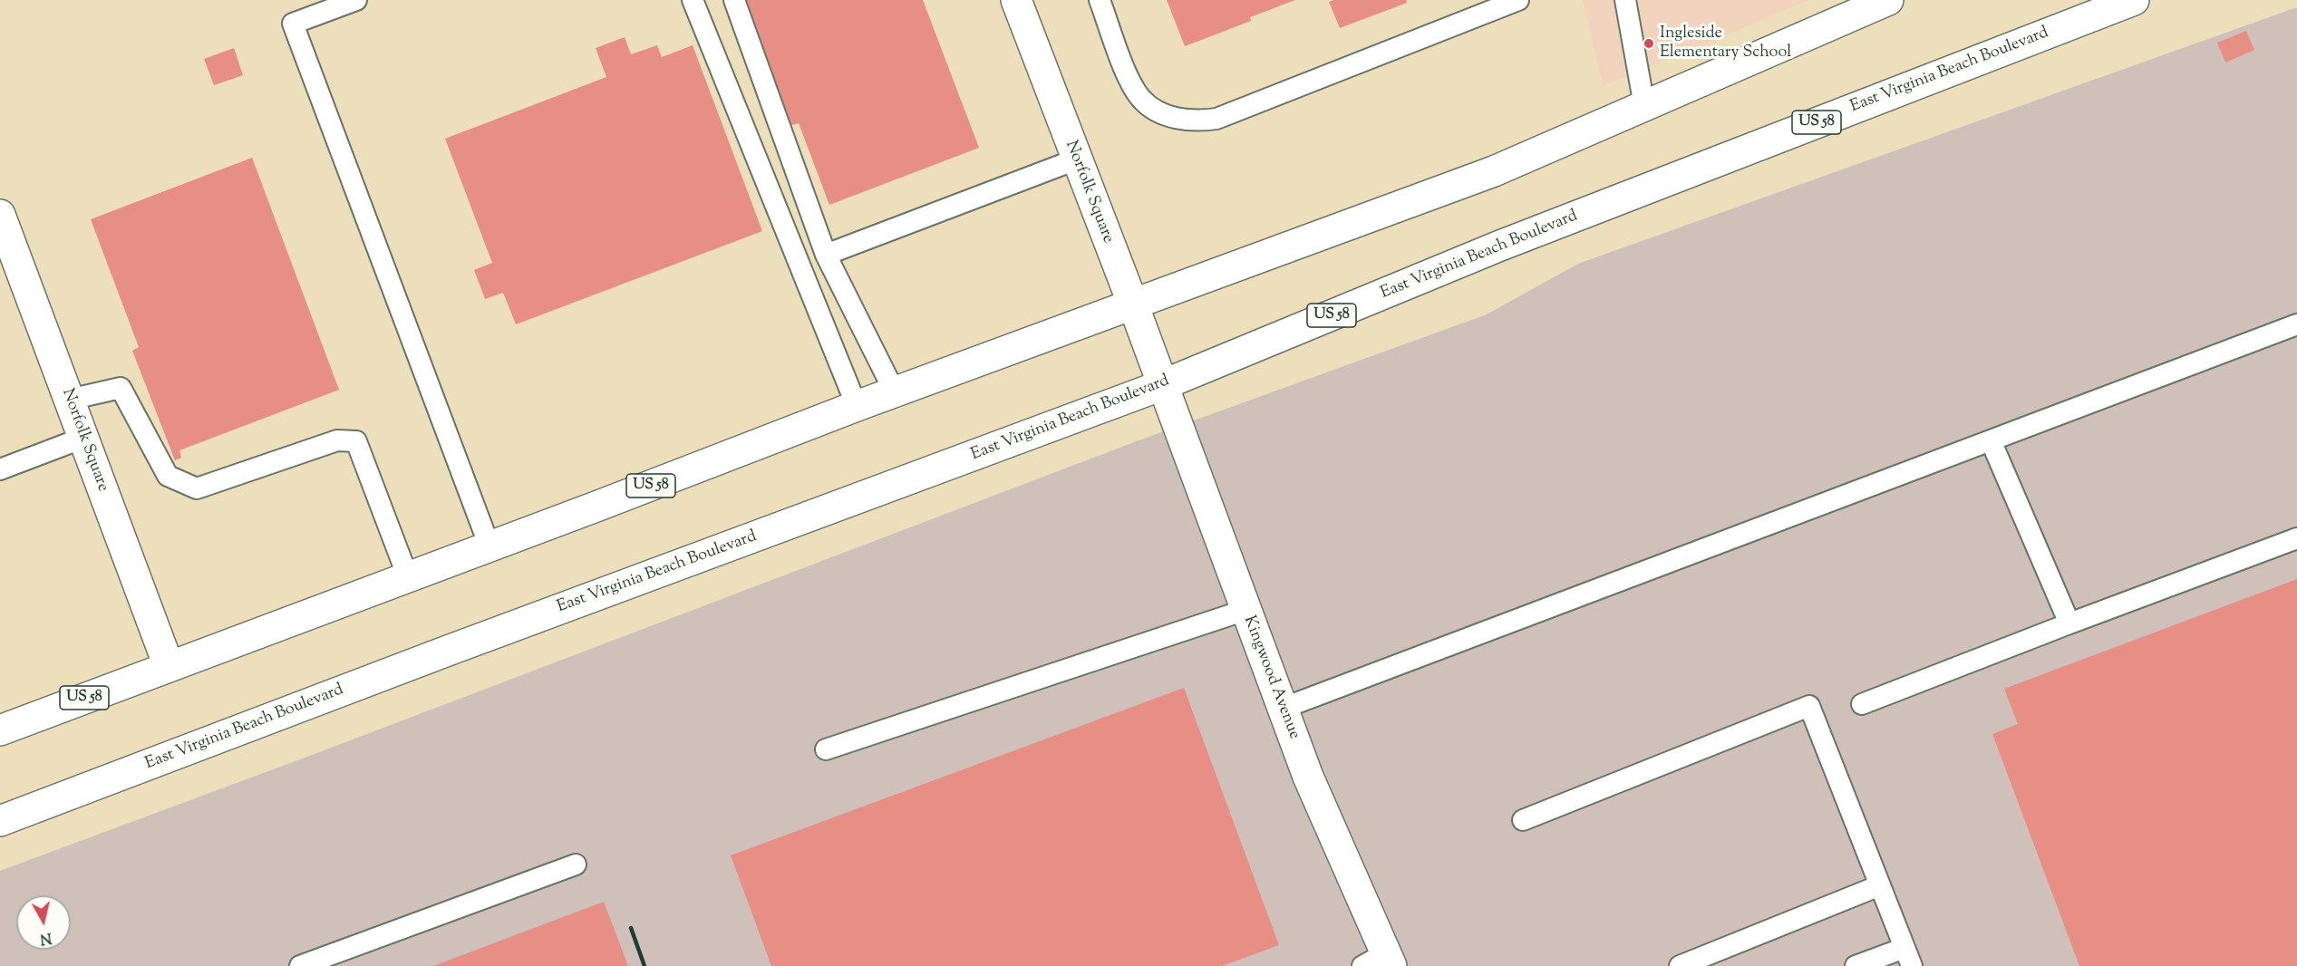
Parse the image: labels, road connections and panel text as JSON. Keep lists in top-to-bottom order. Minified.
{"streets":{"main road":["East Virginia Beach Boulevard","US 58","Norfolk Square","Kingwood Avenue"]},"crossings":[["East Virginia Beach Boulevard","Norfolk Square"],["East Virginia Beach Boulevard","Kingwood Avenue"],["US 58","Norfolk Square"],["Norfolk Square","Kingwood Avenue"]],"places":["Ingleside Elementary School"],"north":"bottom"}
